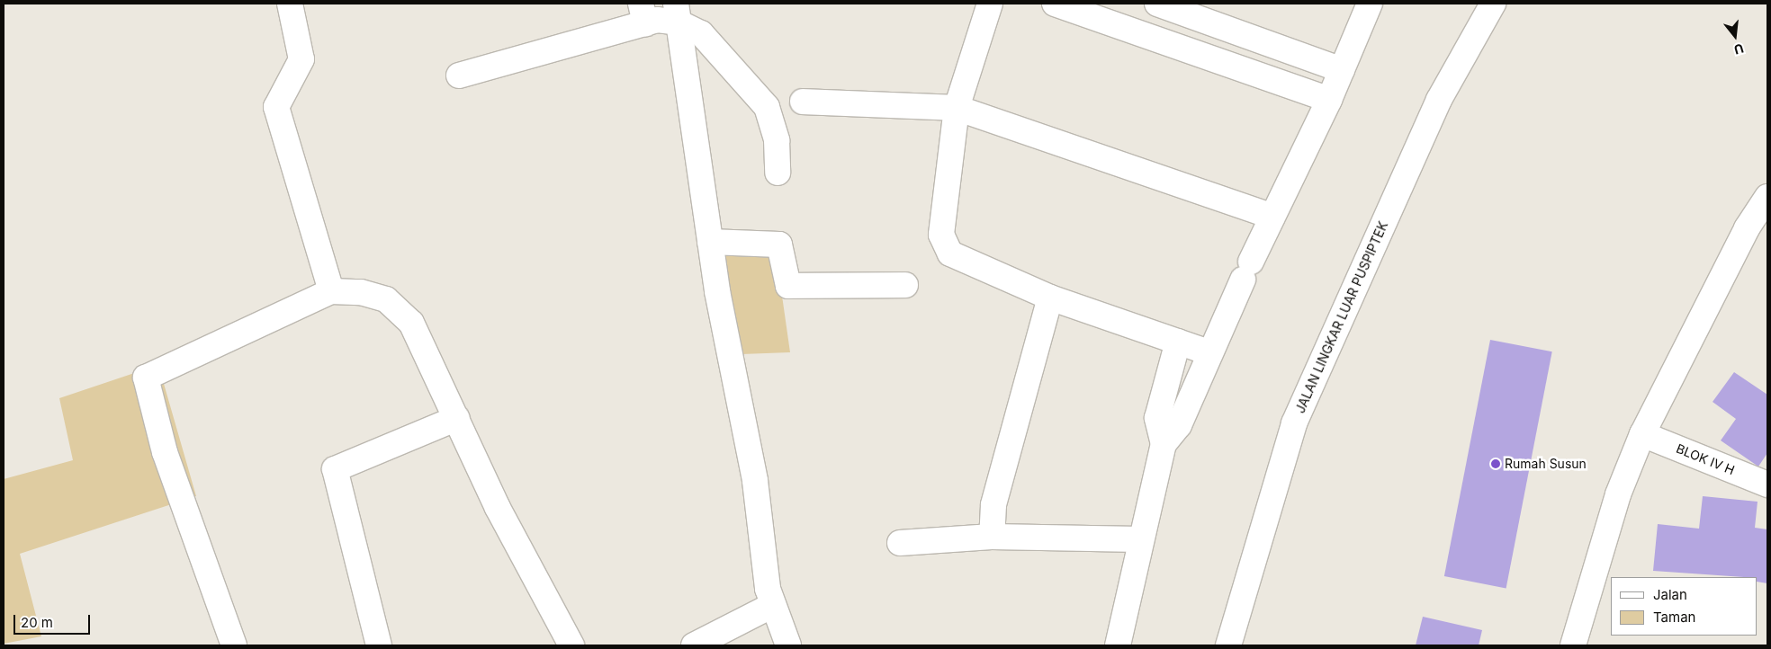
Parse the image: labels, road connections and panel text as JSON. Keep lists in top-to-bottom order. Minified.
{"streets":{"street":["JALAN LINGKAR LUAR PUSPIPTEK","BLOK IV H"]},"places":["Rumah Susun"],"legend":["Jalan","Taman"],"scale_bar":"20 m","north":"bottom"}
